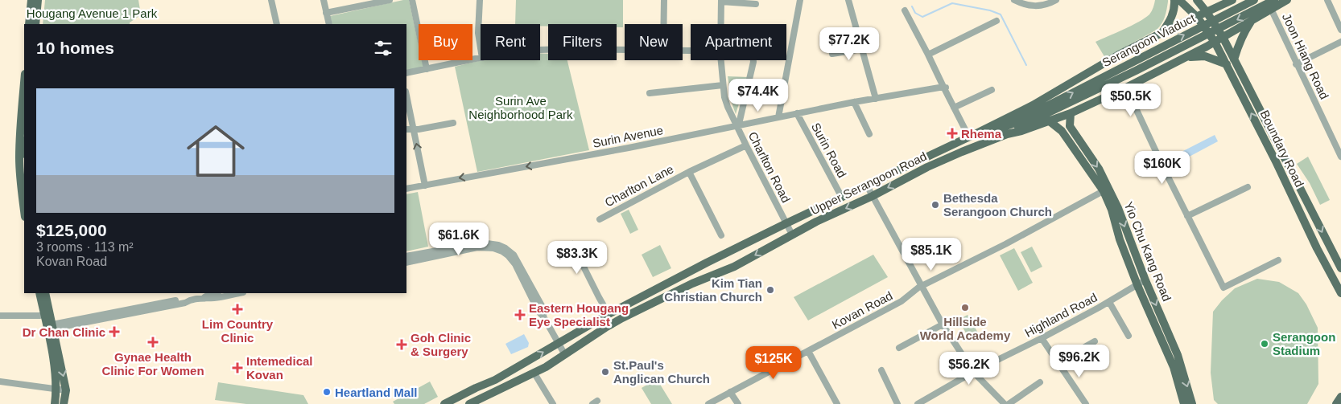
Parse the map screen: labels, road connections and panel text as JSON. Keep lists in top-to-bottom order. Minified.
{"streets":{"main road":["Serangoon Viaduct","Boundary Road","Upper Serangoon Road","Yio Chu Kang Road"],"street":["Joon Hiang Road","Surin Avenue","Surin Road","Charlton Road","Charlton Lane","Kovan Road","Highland Road"]},"crossings":[["Serangoon Viaduct","Upper Serangoon Road"],["Joon Hiang Road","Upper Serangoon Road"],["Surin Avenue","Surin Road"],["Surin Avenue","Charlton Road"],["Boundary Road","Upper Serangoon Road"],["Surin Road","Upper Serangoon Road"],["Charlton Road","Upper Serangoon Road"],["Charlton Road","Charlton Lane"],["Upper Serangoon Road","Yio Chu Kang Road"],["Yio Chu Kang Road","Kovan Road"],["Yio Chu Kang Road","Highland Road"]],"one_way":["Surin Avenue"],"parks":["Hougang Avenue 1 Park","Surin Ave Neighborhood Park"],"places":{"health":["Rhema","Lim Country Clinic","Eastern Hougang Eye Specialist","Dr Chan Clinic","Gynae Health Clinic For Women","Goh Clinic & Surgery","Intemedical Kovan"],"other":["Bethesda Serangoon Church","Kim Tian Christian Church","Hillside World Academy","Serangoon Stadium","St.Paul's Anglican Church","Heartland Mall"]},"page":{"chip":["Buy","Rent","Filters","New","Apartment"],"heading":"10 homes","price":["$77.2K","$74.4K","$50.5K","$160K","$61.6K","$85.1K","$83.3K","$96.2K","$125K","$56.2K"],"list":[{"name":"$125,000","note":"3 rooms · 113 m² · Kovan Road"}]}}
